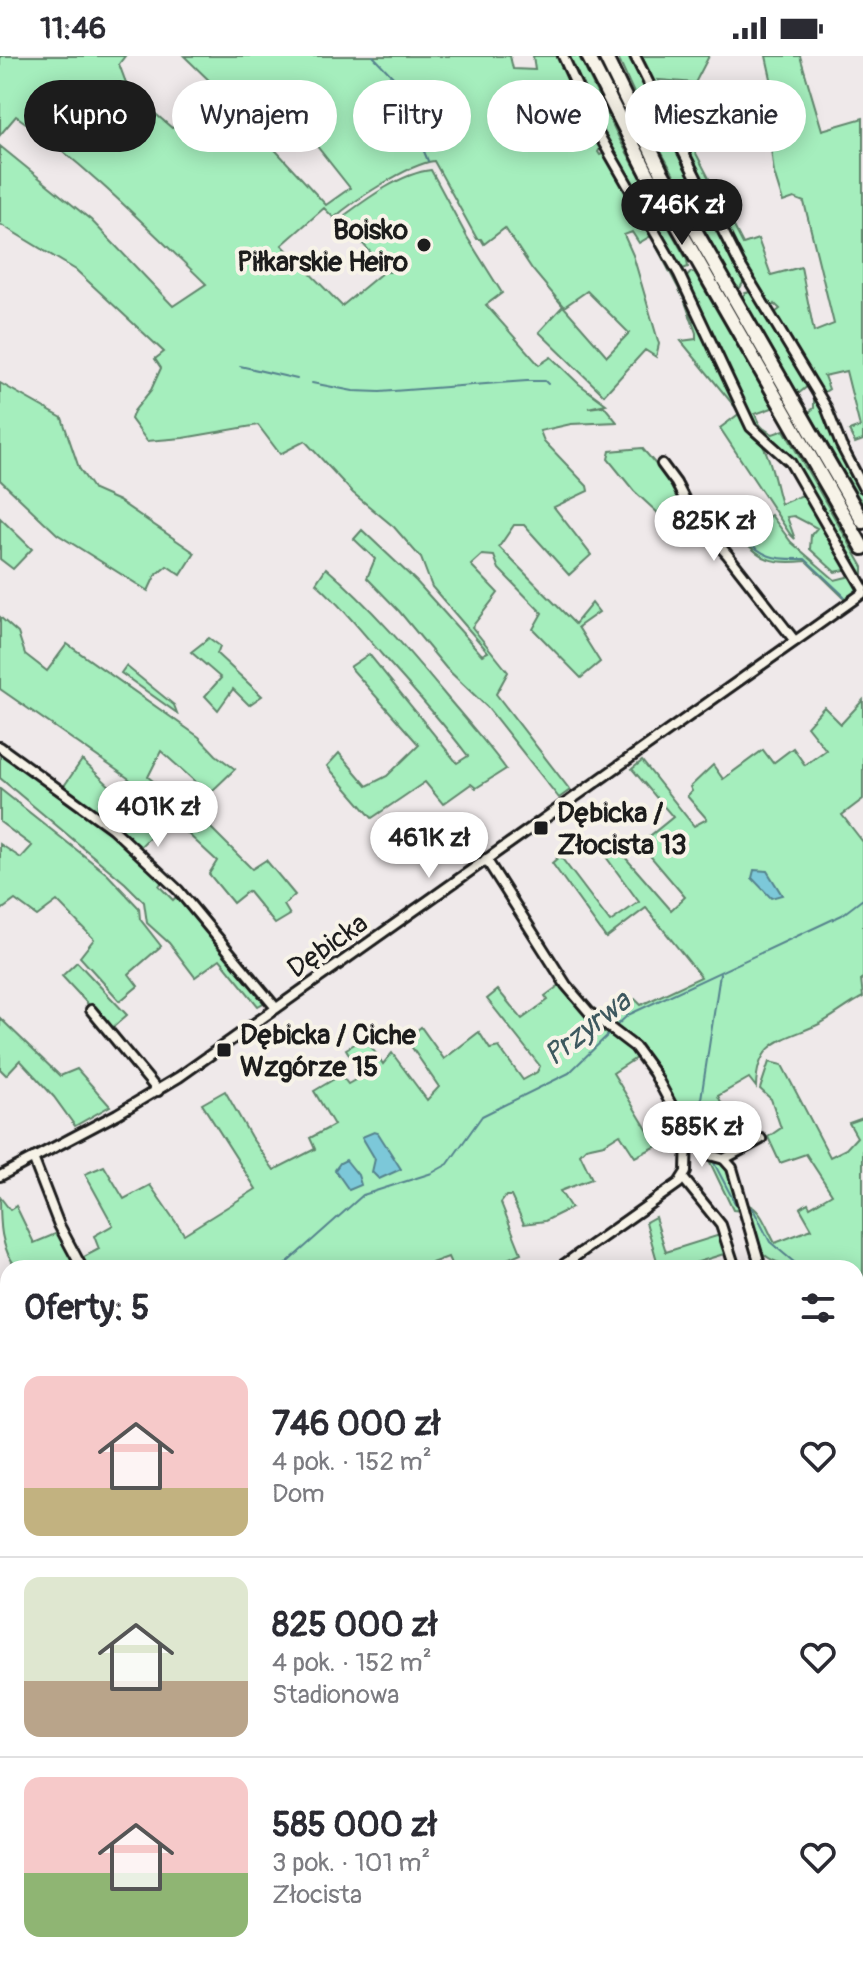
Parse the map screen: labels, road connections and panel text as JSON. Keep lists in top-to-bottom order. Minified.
{"streets":{"street":["Dębicka"]},"water":["Przyrwa"],"places":{"other":["Boisko Piłkarskie Heiro"],"transit":["Dębicka / Złocista 13","Dębicka / Ciche Wzgórze 15"]},"page":{"status":"11:46","chip":["Kupno","Wynajem","Filtry","Nowe","Mieszkanie"],"price":["746K zł","825K zł","401K zł","461K zł","585K zł"],"heading":"Oferty: 5","list":[{"name":"746 000 zł","note":"4 pok. · 152 m² · Dom"},{"name":"825 000 zł","note":"4 pok. · 152 m² · Stadionowa"},{"name":"585 000 zł","note":"3 pok. · 101 m² · Złocista"}]}}
